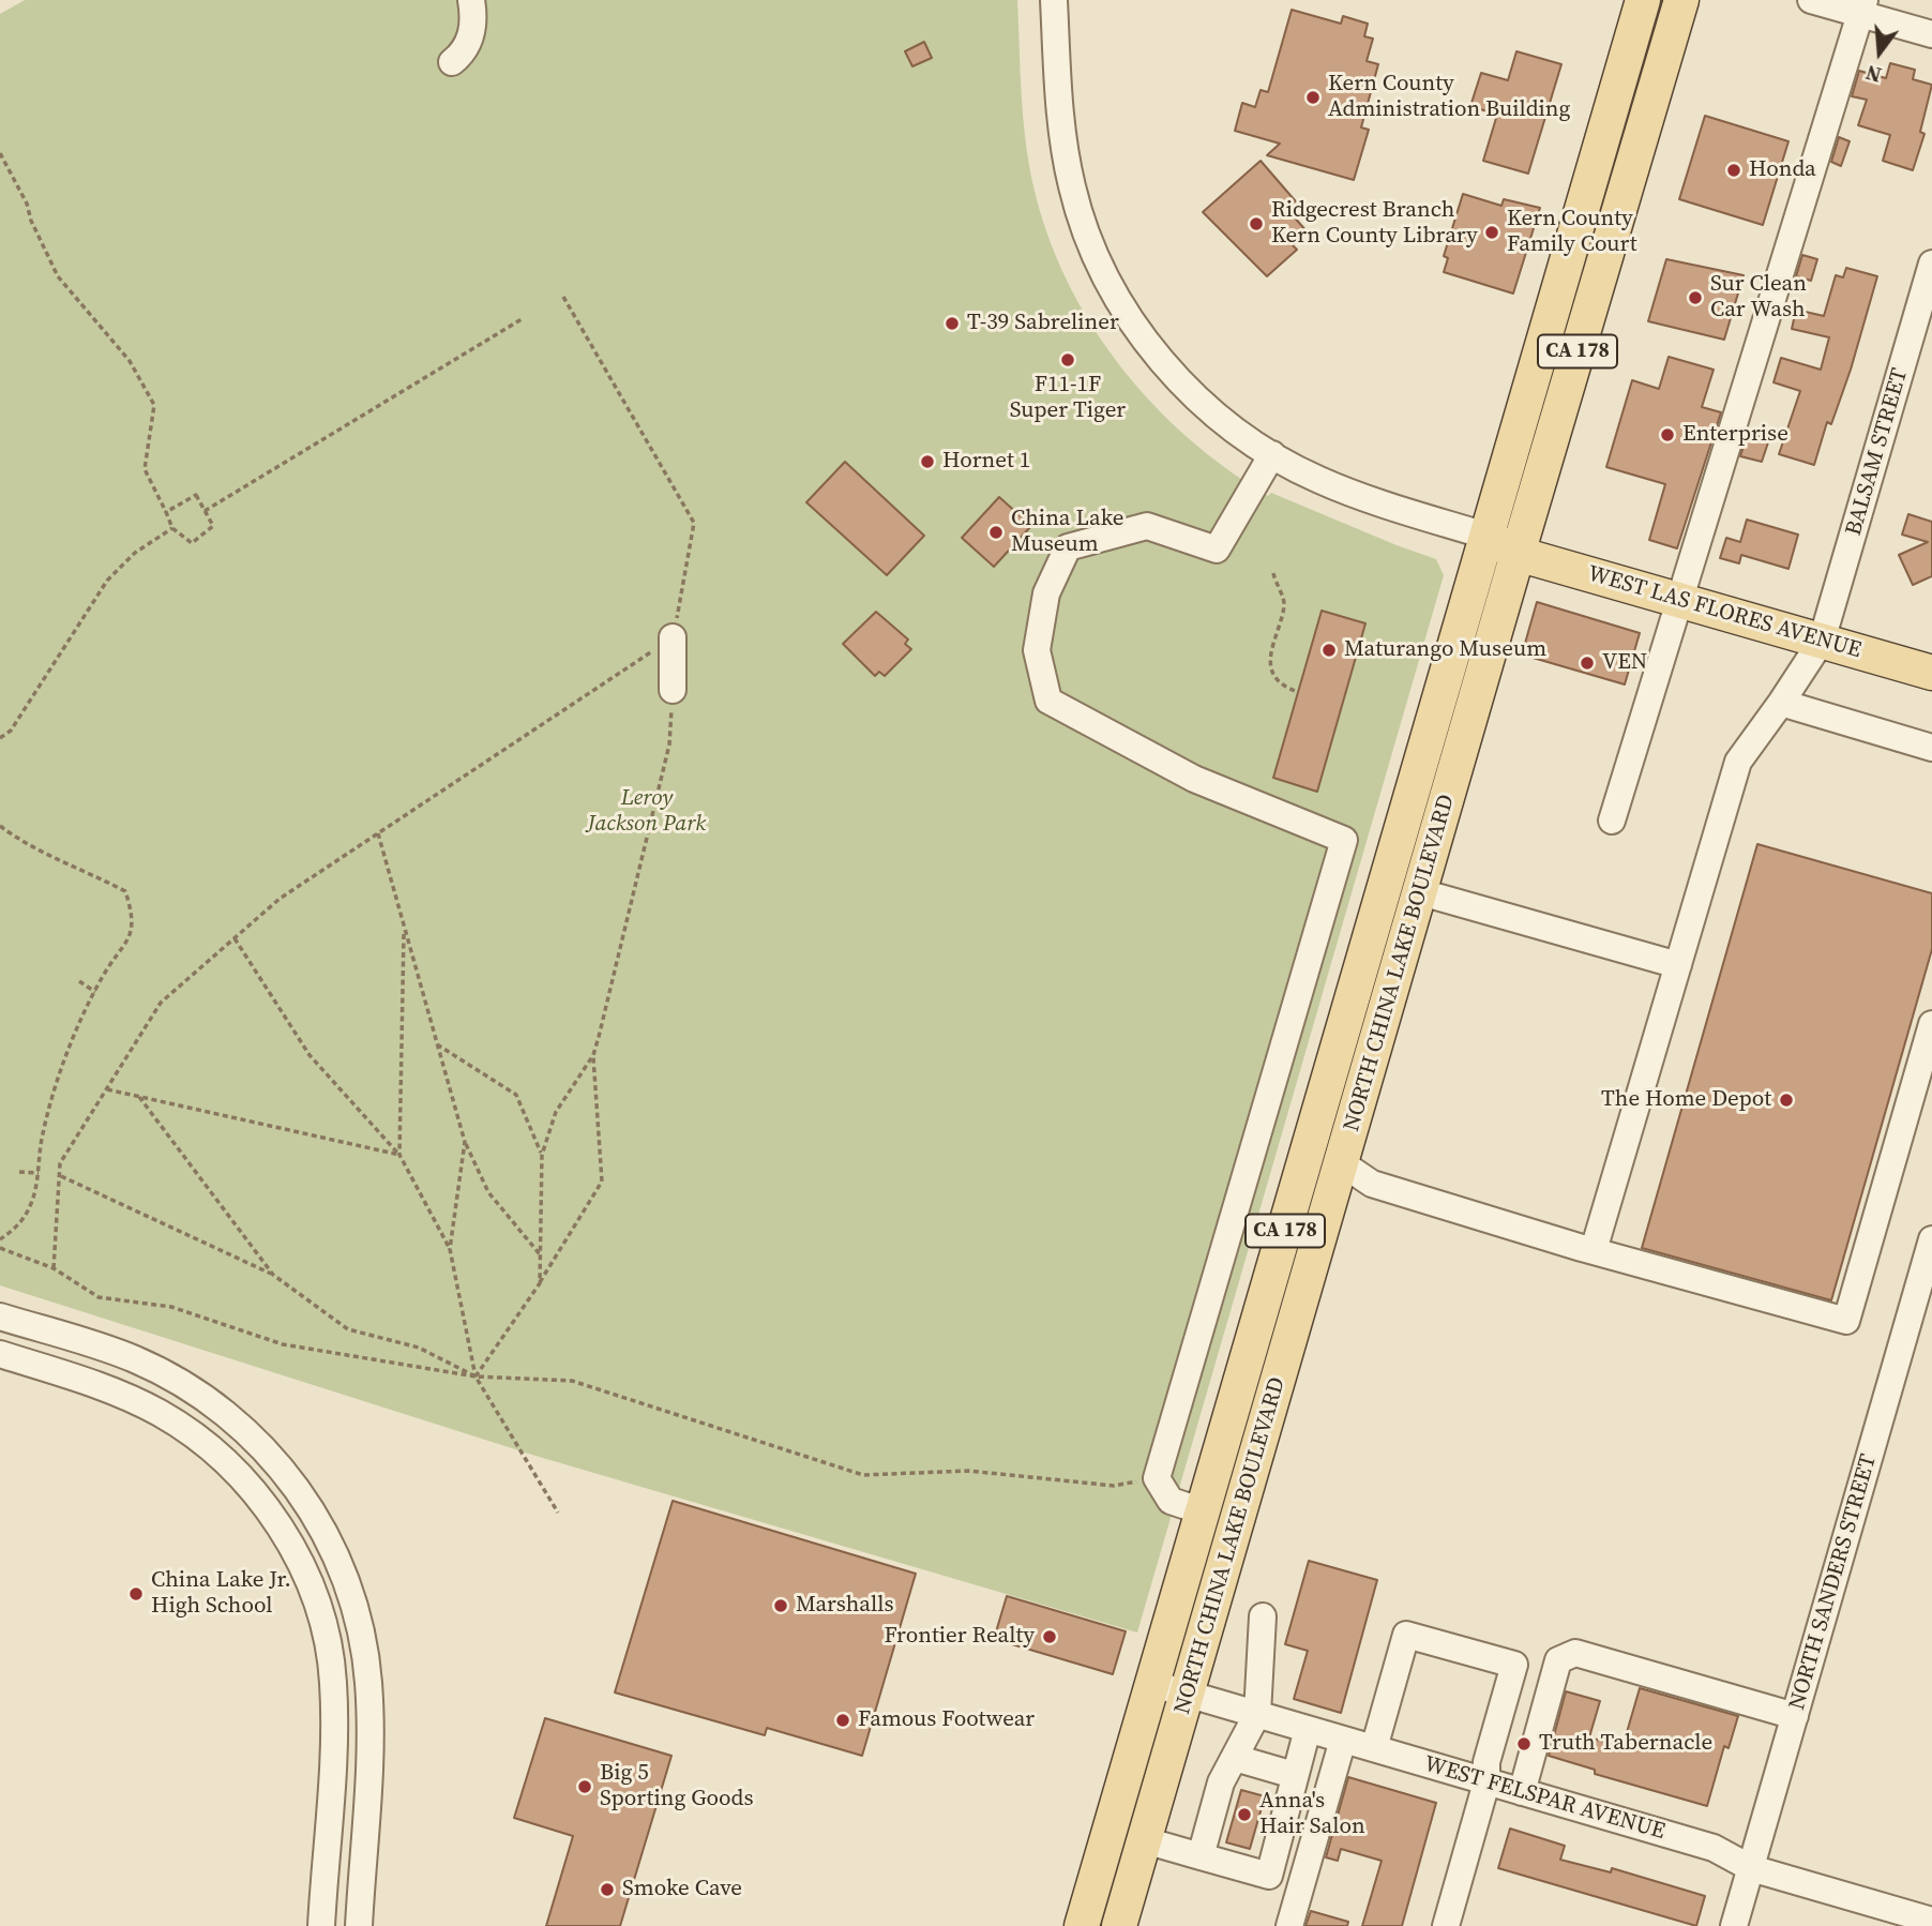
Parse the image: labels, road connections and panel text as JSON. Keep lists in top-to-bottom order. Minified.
{"streets":{"main road":["CA 178","WEST LAS FLORES AVENUE","NORTH CHINA LAKE BOULEVARD"],"street":["BALSAM STREET","NORTH SANDERS STREET","WEST FELSPAR AVENUE"]},"crossings":[["BALSAM STREET","WEST LAS FLORES AVENUE"],["WEST LAS FLORES AVENUE","NORTH CHINA LAKE BOULEVARD"],["NORTH CHINA LAKE BOULEVARD","WEST FELSPAR AVENUE"],["NORTH SANDERS STREET","WEST FELSPAR AVENUE"]],"parks":["Leroy Jackson Park"],"places":["Kern County Administration Building","Honda","Ridgecrest Branch Kern County Library","Kern County Family Court","Sur Clean Car Wash","T-39 Sabreliner","F11-1F Super Tiger","Enterprise","Hornet 1","China Lake Museum","Maturango Museum","VEN","The Home Depot","China Lake Jr. High School","Marshalls","Frontier Realty","Famous Footwear","Truth Tabernacle","Big 5 Sporting Goods","Anna's Hair Salon","Smoke Cave"],"north":"bottom"}
